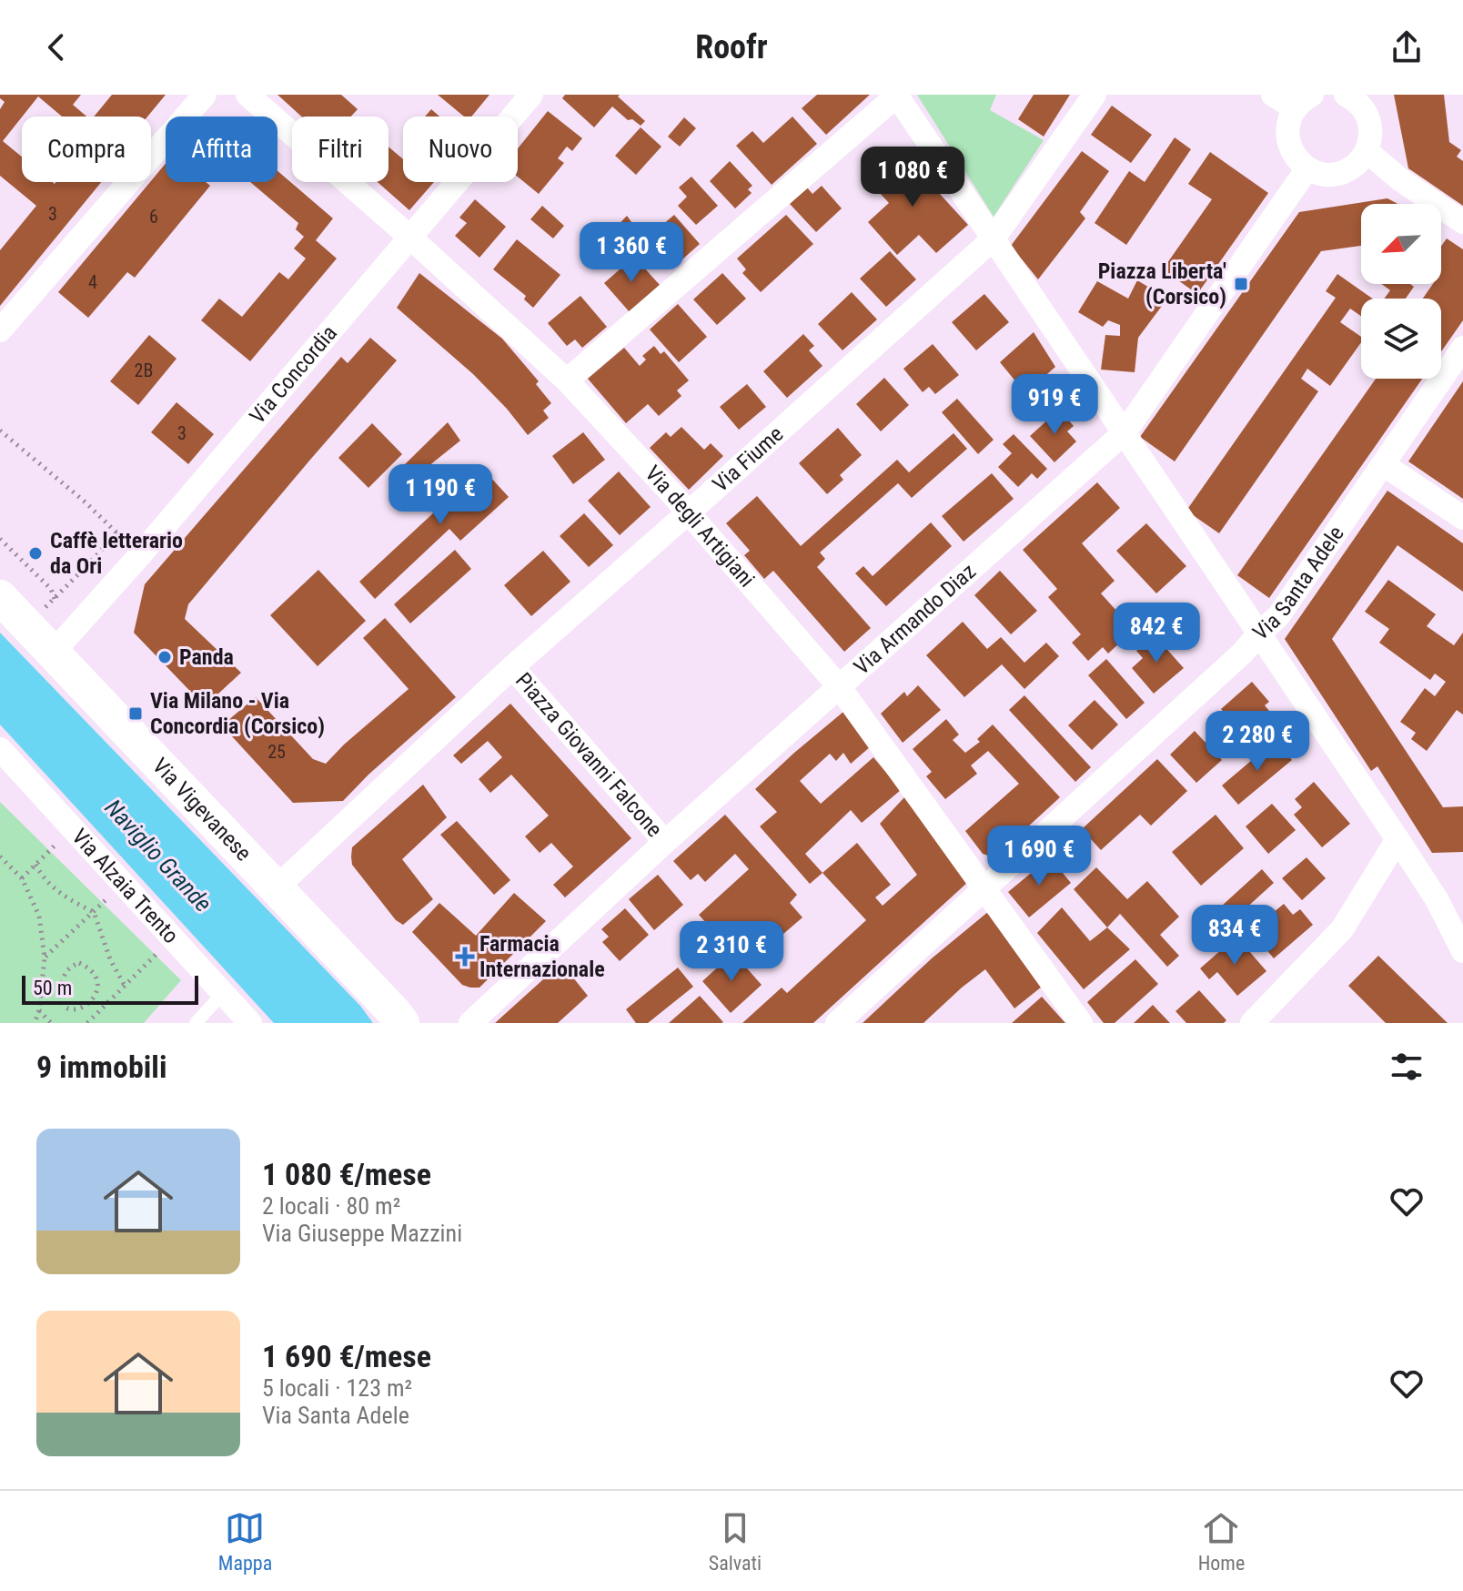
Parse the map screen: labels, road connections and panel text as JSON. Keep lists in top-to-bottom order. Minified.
{"streets":{"main road":["Via Vigevanese"],"street":["Via Concordia","Via Fiume","Via degli Artigiani","Via Santa Adele","Via Armando Diaz","Piazza Giovanni Falcone","Via Alzaia Trento"]},"crossings":[["Via Concordia","Via degli Artigiani"],["Via Concordia","Via Vigevanese"],["Via Fiume","Via degli Artigiani"],["Via Fiume","Piazza Giovanni Falcone"],["Via Fiume","Via Vigevanese"],["Via degli Artigiani","Via Santa Adele"],["Via degli Artigiani","Via Armando Diaz"],["Via Armando Diaz","Piazza Giovanni Falcone"]],"water":["Naviglio Grande"],"places":{"transit":["Piazza Liberta' (Corsico)","Via Milano - Via Concordia (Corsico)"],"other":["Caffè letterario da Ori","Panda"],"health":["Farmacia Internazionale"]},"house_numbers":["3","6","4","2B","3","25"],"scale_bar":"50 m","north":"bottom left","page":{"header":"Roofr","chip":["Compra","Affitta","Filtri","Nuovo"],"price":["1 080 €","1 360 €","919 €","1 190 €","842 €","2 280 €","1 690 €","834 €","2 310 €"],"scale":"50 m","heading":"9 immobili","list":[{"name":"1 080 €/mese","note":"2 locali · 80 m² · Via Giuseppe Mazzini"},{"name":"1 690 €/mese","note":"5 locali · 123 m² · Via Santa Adele"}],"tabs":["Mappa","Salvati","Home"]}}
